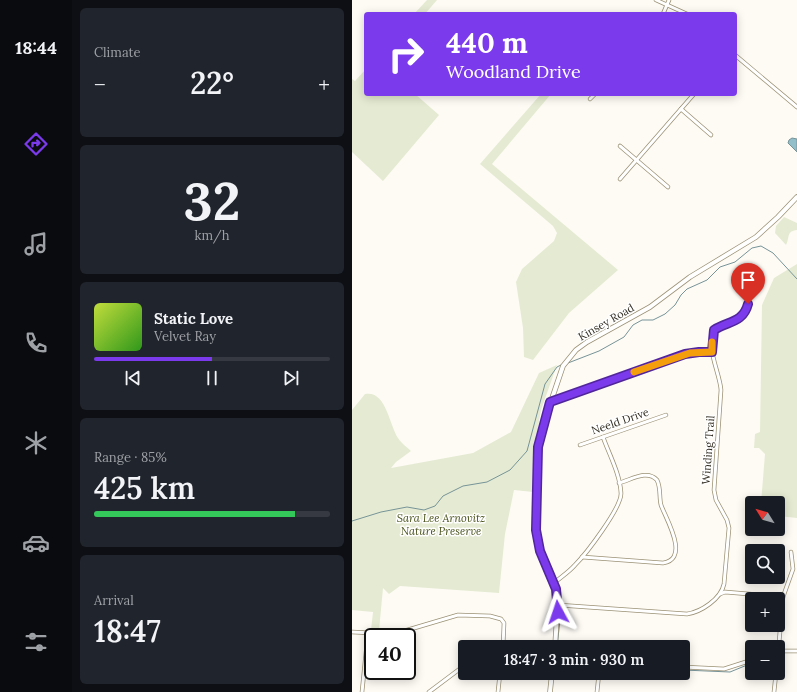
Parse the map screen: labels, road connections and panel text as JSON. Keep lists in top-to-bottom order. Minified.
{"streets":{"street":["Kinsey Road","Neeld Drive","Winding Trail"]},"parks":["Sara Lee Arnovitz Nature Preserve"],"north":"top left","page":{"tabs":"18:44","tile":["Climate",["32","km/h"],["Range · 85%","425 km"],["Arrival","18:47"]],"turn":["440 m","Woodland Drive"],"heat":["−","22°","+"],"song":["Static Love","Velvet Ray"],"map_buttons":["+","−"],"limit":"40","trip":"18:47 · 3 min · 930 m"}}
